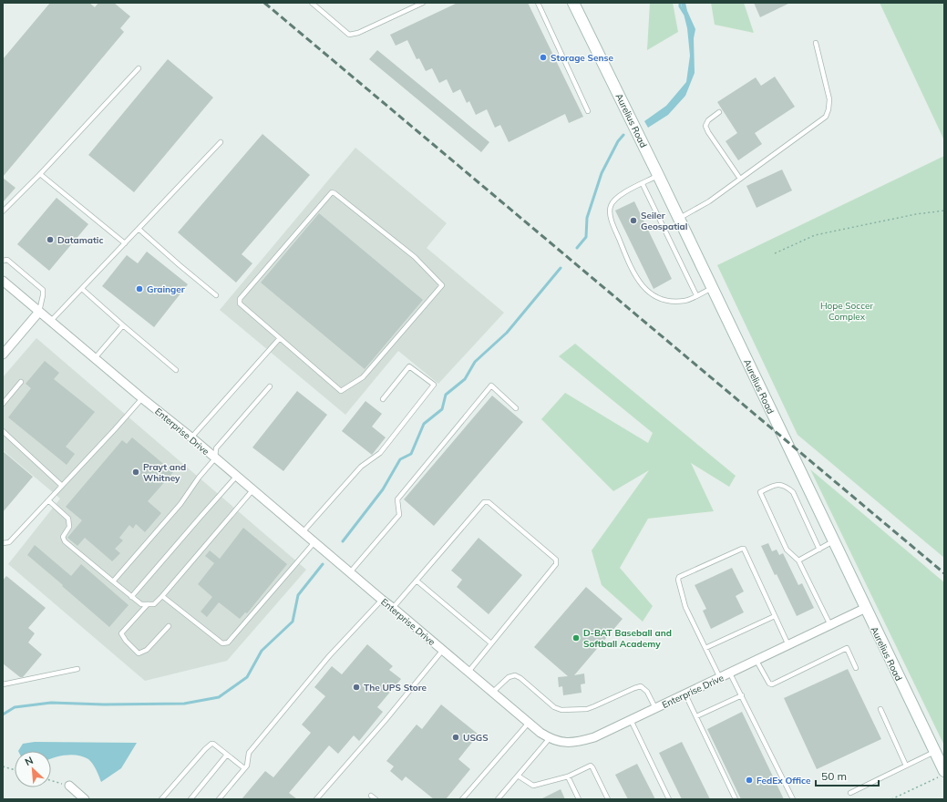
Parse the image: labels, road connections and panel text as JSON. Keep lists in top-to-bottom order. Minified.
{"streets":{"street":["Aurelius Road","Enterprise Drive"]},"crossings":[["Aurelius Road","Enterprise Drive"]],"parks":["Hope Soccer Complex"],"places":["Storage Sense","Seiler Geospatial","Datamatic","Grainger","Prayt and Whitney","D-BAT Baseball and Softball Academy","The UPS Store","USGS","FedEx Office"],"scale_bar":"50 m","north":"top left"}
